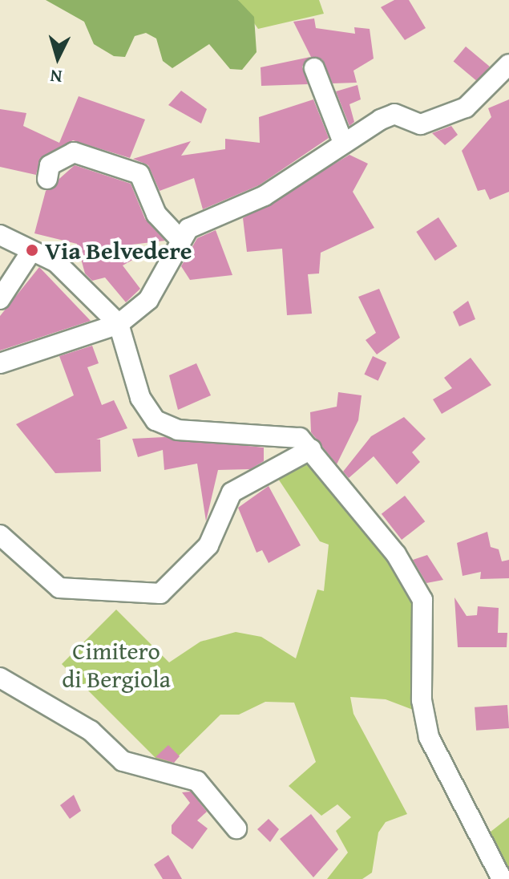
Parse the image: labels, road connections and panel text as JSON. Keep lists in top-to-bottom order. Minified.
{"parks":["Cimitero di Bergiola"],"places":["Via Belvedere"],"north":"bottom"}
